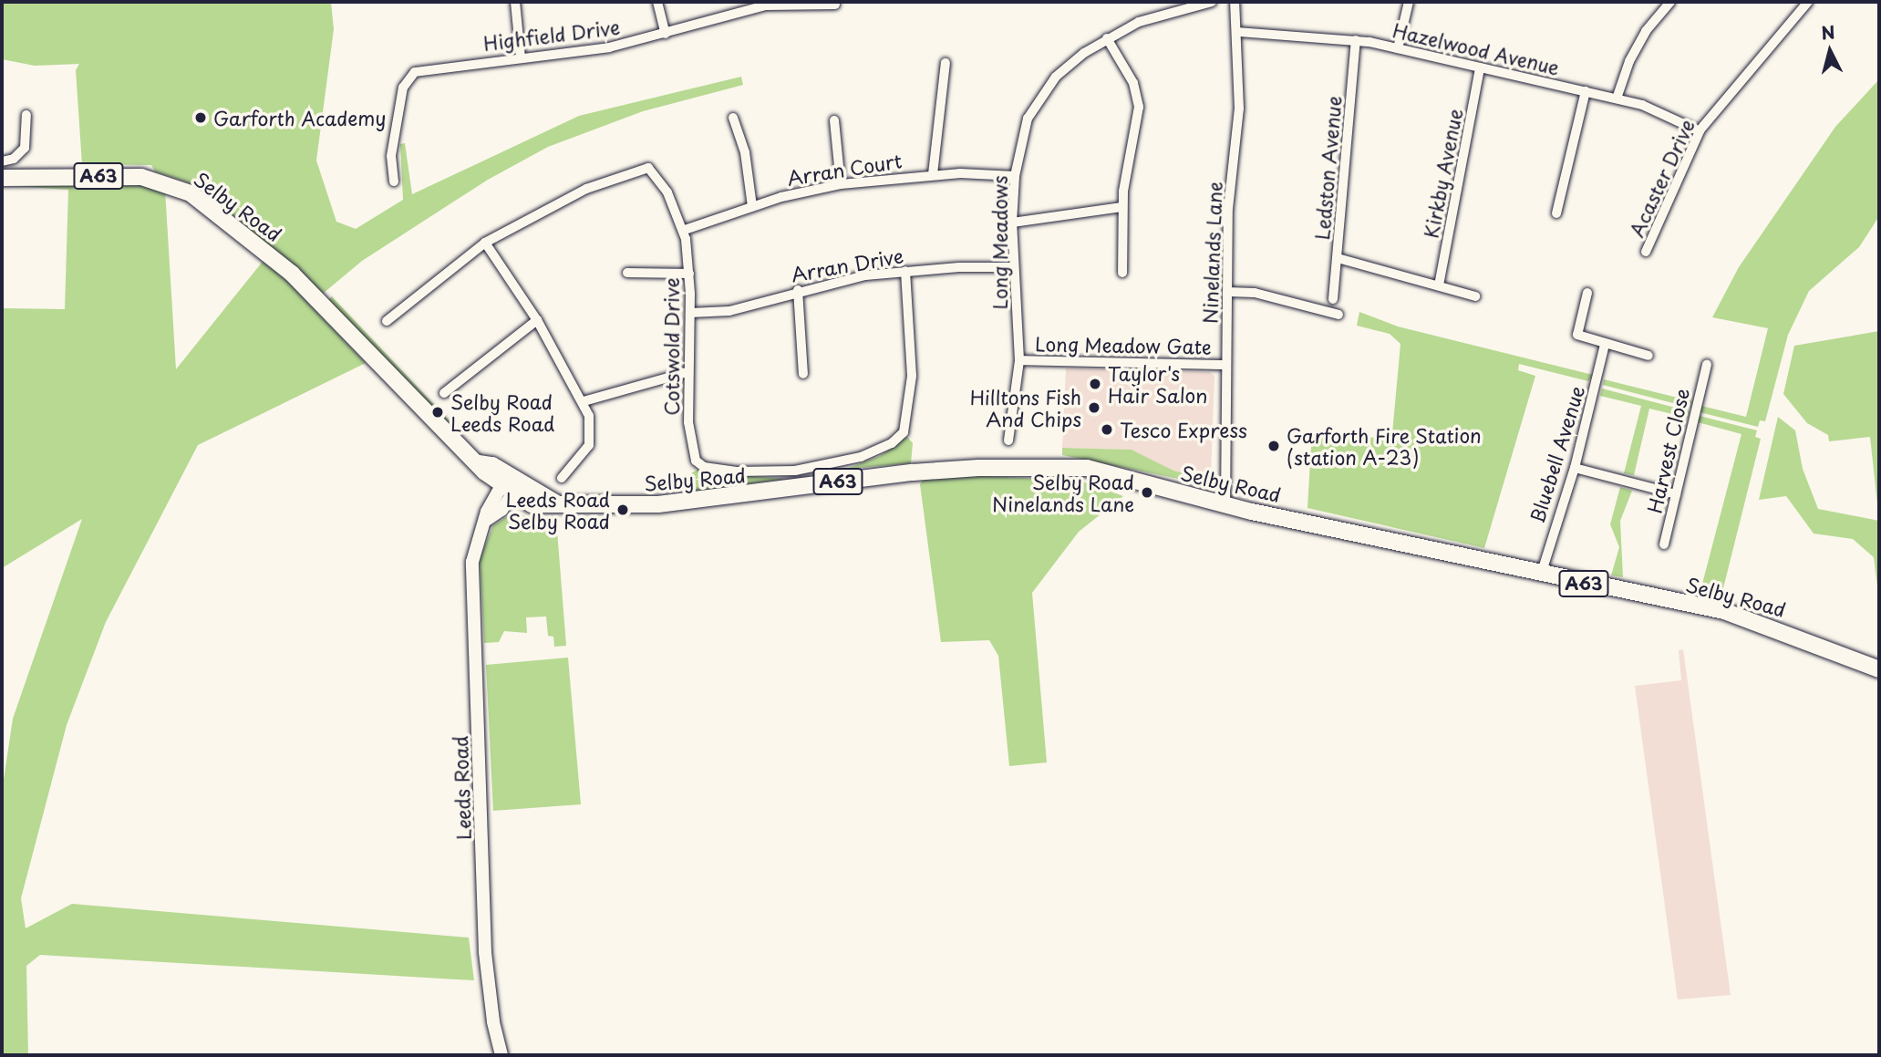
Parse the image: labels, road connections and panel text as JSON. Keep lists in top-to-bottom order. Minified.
{"streets":{"highway":["A63","Selby Road"],"main road":["Leeds Road"],"street":["Highfield Drive","Hazelwood Avenue","Ledston Avenue","Arran Court","Kirkby Avenue","Acaster Drive","Long Meadows","Ninelands Lane","Arran Drive","Long Meadow Gate","Cotswold Drive","Harvest Close","Bluebell Avenue"]},"crossings":[["Hazelwood Avenue","Ledston Avenue"],["Hazelwood Avenue","Kirkby Avenue"],["Hazelwood Avenue","Acaster Drive"],["Hazelwood Avenue","Ninelands Lane"],["Arran Court","Long Meadows"],["Arran Court","Cotswold Drive"],["Selby Road","Ninelands Lane"],["Selby Road","Bluebell Avenue"],["Selby Road","Leeds Road"],["Long Meadows","Arran Drive"],["Long Meadows","Long Meadow Gate"],["Ninelands Lane","Long Meadow Gate"],["Arran Drive","Cotswold Drive"]],"places":["Garforth Academy","Taylor's Hair Salon","Hilltons Fish And Chips","Selby Road Leeds Road","Tesco Express","Garforth Fire Station (station A-23)","Selby Road Ninelands Lane","Leeds Road Selby Road"],"north":"top"}
